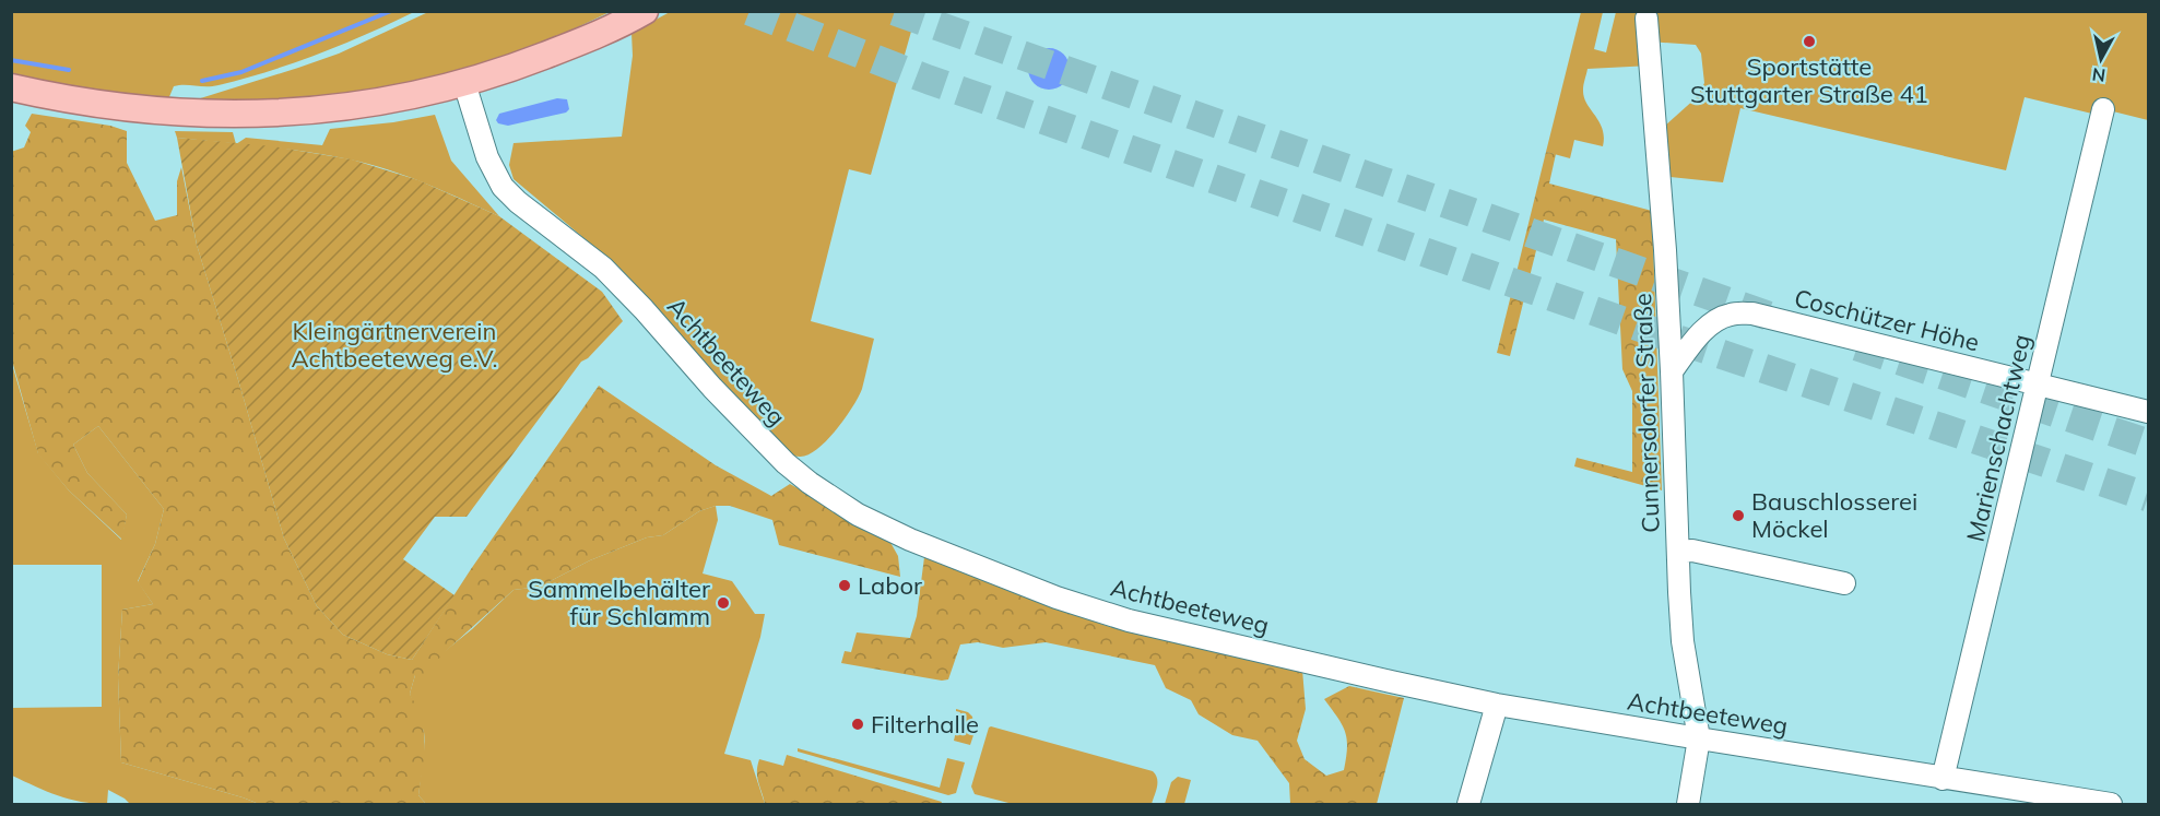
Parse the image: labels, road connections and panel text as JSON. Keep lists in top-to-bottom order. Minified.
{"streets":{"street":["Coschützer Höhe","Achtbeeteweg","Cunnersdorfer Straße","Marienschachtweg"]},"crossings":[["Coschützer Höhe","Cunnersdorfer Straße"],["Coschützer Höhe","Marienschachtweg"],["Achtbeeteweg","Cunnersdorfer Straße"],["Achtbeeteweg","Marienschachtweg"]],"parks":["Kleingärtnerverein Achtbeeteweg e.V."],"places":["Sportstätte Stuttgarter Straße 41","Bauschlosserei Möckel","Labor","Sammelbehälter für Schlamm","Filterhalle"],"north":"bottom"}
